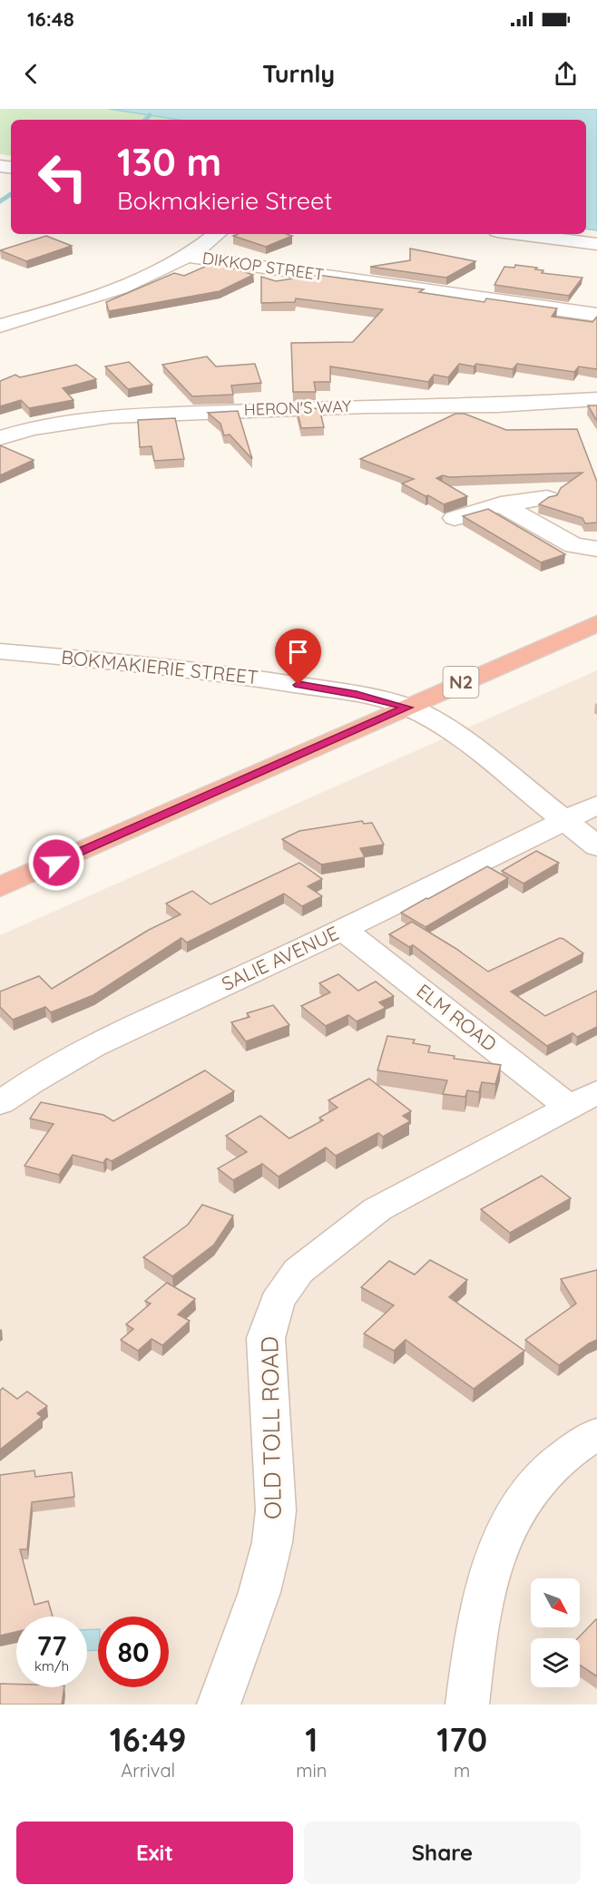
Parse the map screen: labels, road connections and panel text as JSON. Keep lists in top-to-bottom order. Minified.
{"streets":{"highway":["N2"],"street":["DIKKOP STREET","HERON'S WAY","BOKMAKIERIE STREET","SALIE AVENUE","ELM ROAD","OLD TOLL ROAD"]},"crossings":[["BOKMAKIERIE STREET","N2"],["BOKMAKIERIE STREET","SALIE AVENUE"],["SALIE AVENUE","ELM ROAD"],["ELM ROAD","OLD TOLL ROAD"]],"north":"bottom right","page":{"status":"16:48","header":"Turnly","turn":["130 m","Bokmakierie Street"],"speed":"77 km/h","limit":"80","eta":["16:49","Arrival","1","min","170","m"],"buttons":["Exit","Share"]}}
